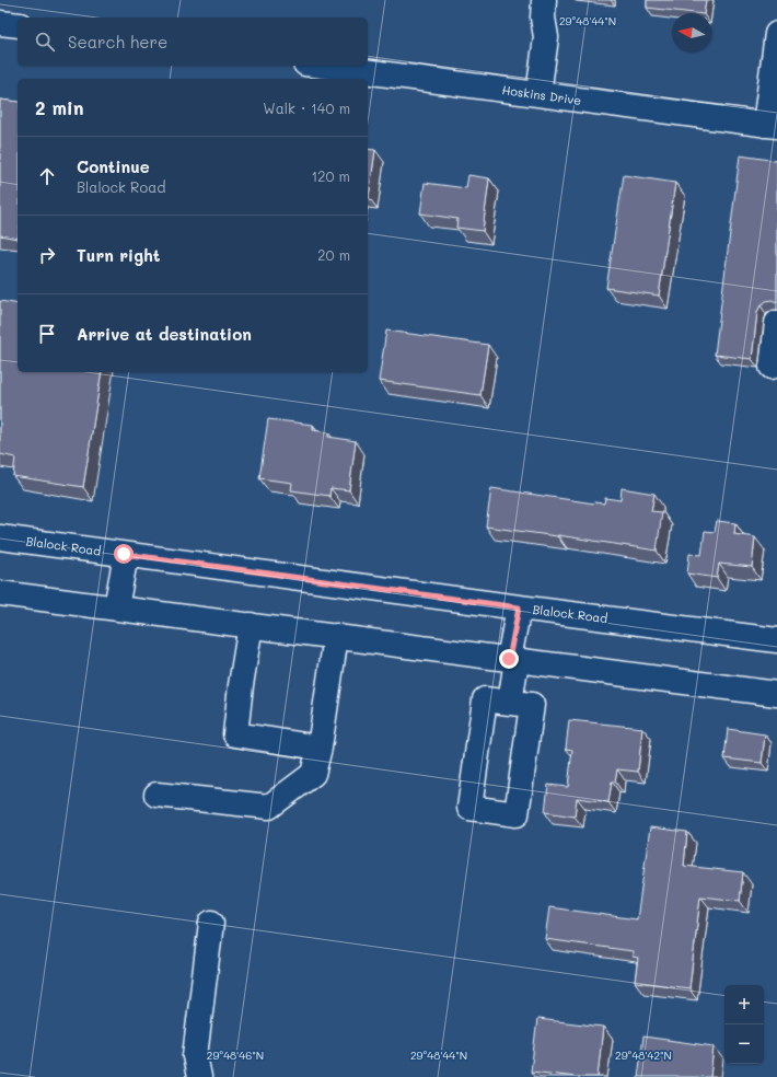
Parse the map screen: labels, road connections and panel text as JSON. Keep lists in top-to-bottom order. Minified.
{"streets":{"main road":["Hoskins Drive","Blalock Road"]},"north":"left","page":{"search":"Search here","heading":["2 min","Walk · 140 m"],"list":[["Continue","Blalock Road","120 m"],["Turn right","20 m"],"Arrive at destination"],"map_buttons":["+","−"]},"coordinates":["29°48'44\"N","29°48'46\"N","29°48'42\"N"]}
